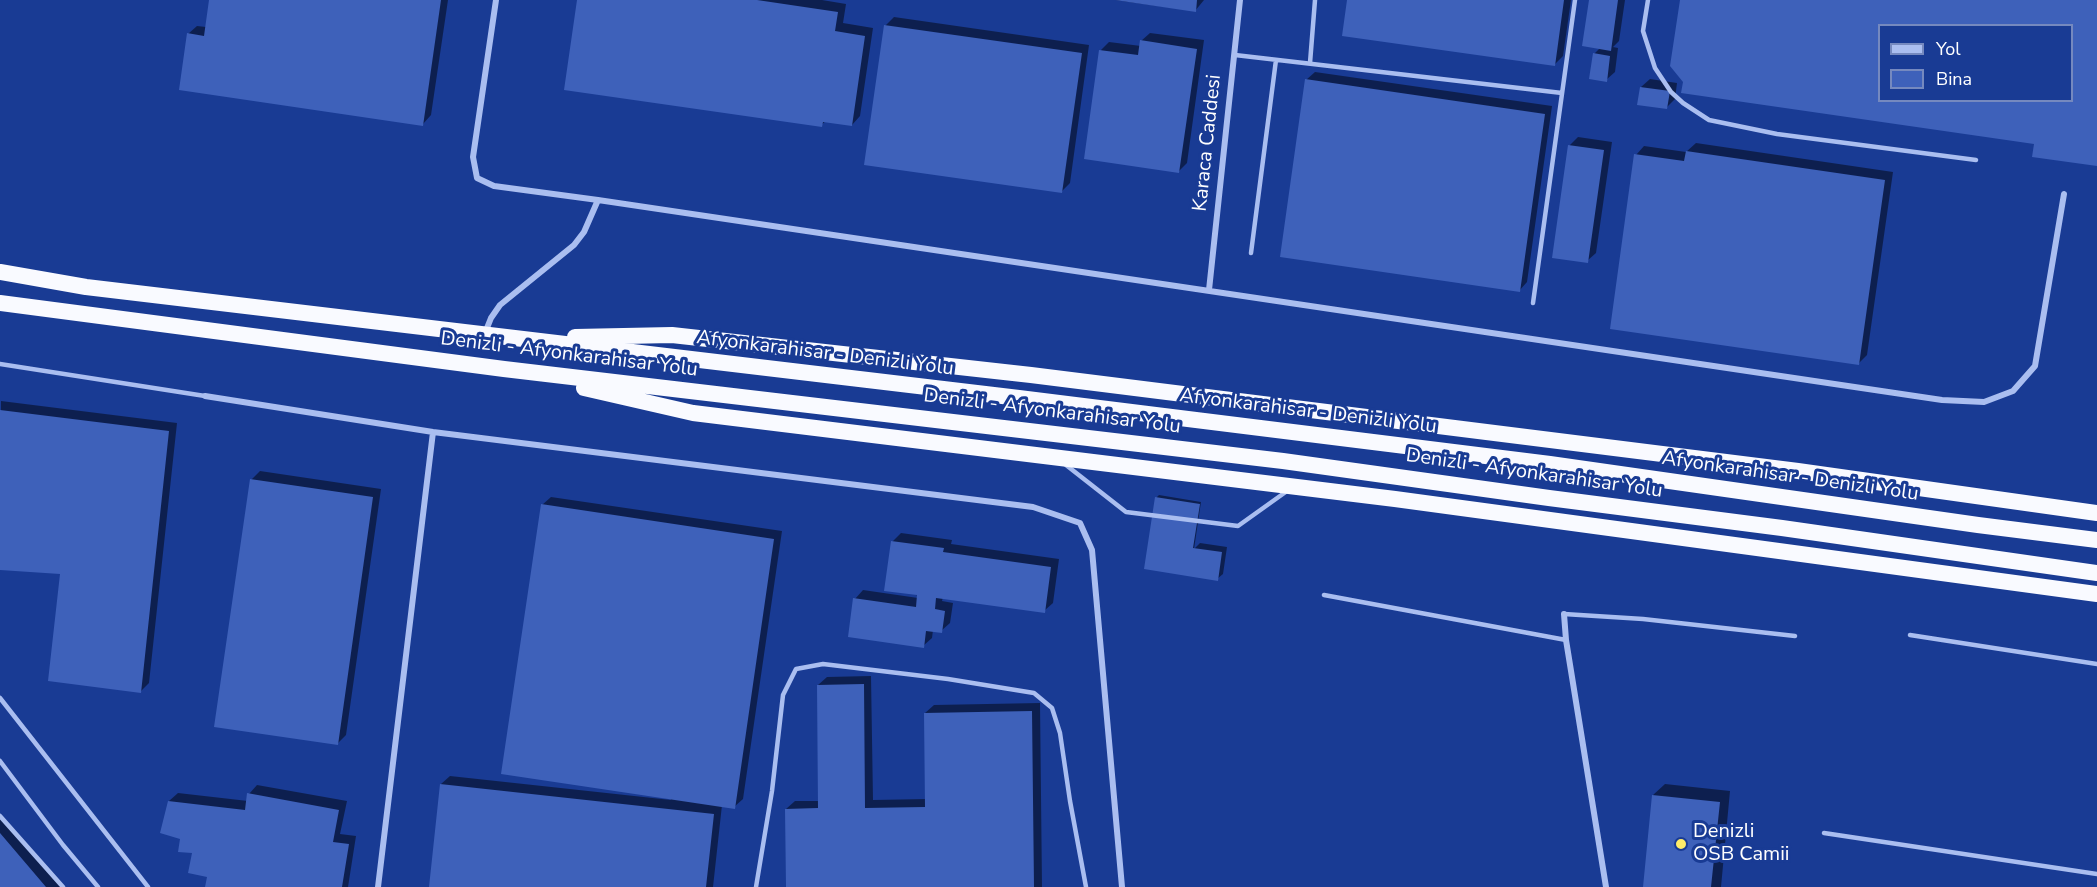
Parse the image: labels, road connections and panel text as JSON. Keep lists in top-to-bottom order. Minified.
{"streets":{"highway":["Afyonkarahisar - Denizli Yolu","Denizli - Afyonkarahisar Yolu"],"street":["Karaca Caddesi"]},"crossings":[["Afyonkarahisar - Denizli Yolu","Denizli - Afyonkarahisar Yolu"]],"places":["Denizli OSB Camii"],"legend":["Yol","Bina"]}
